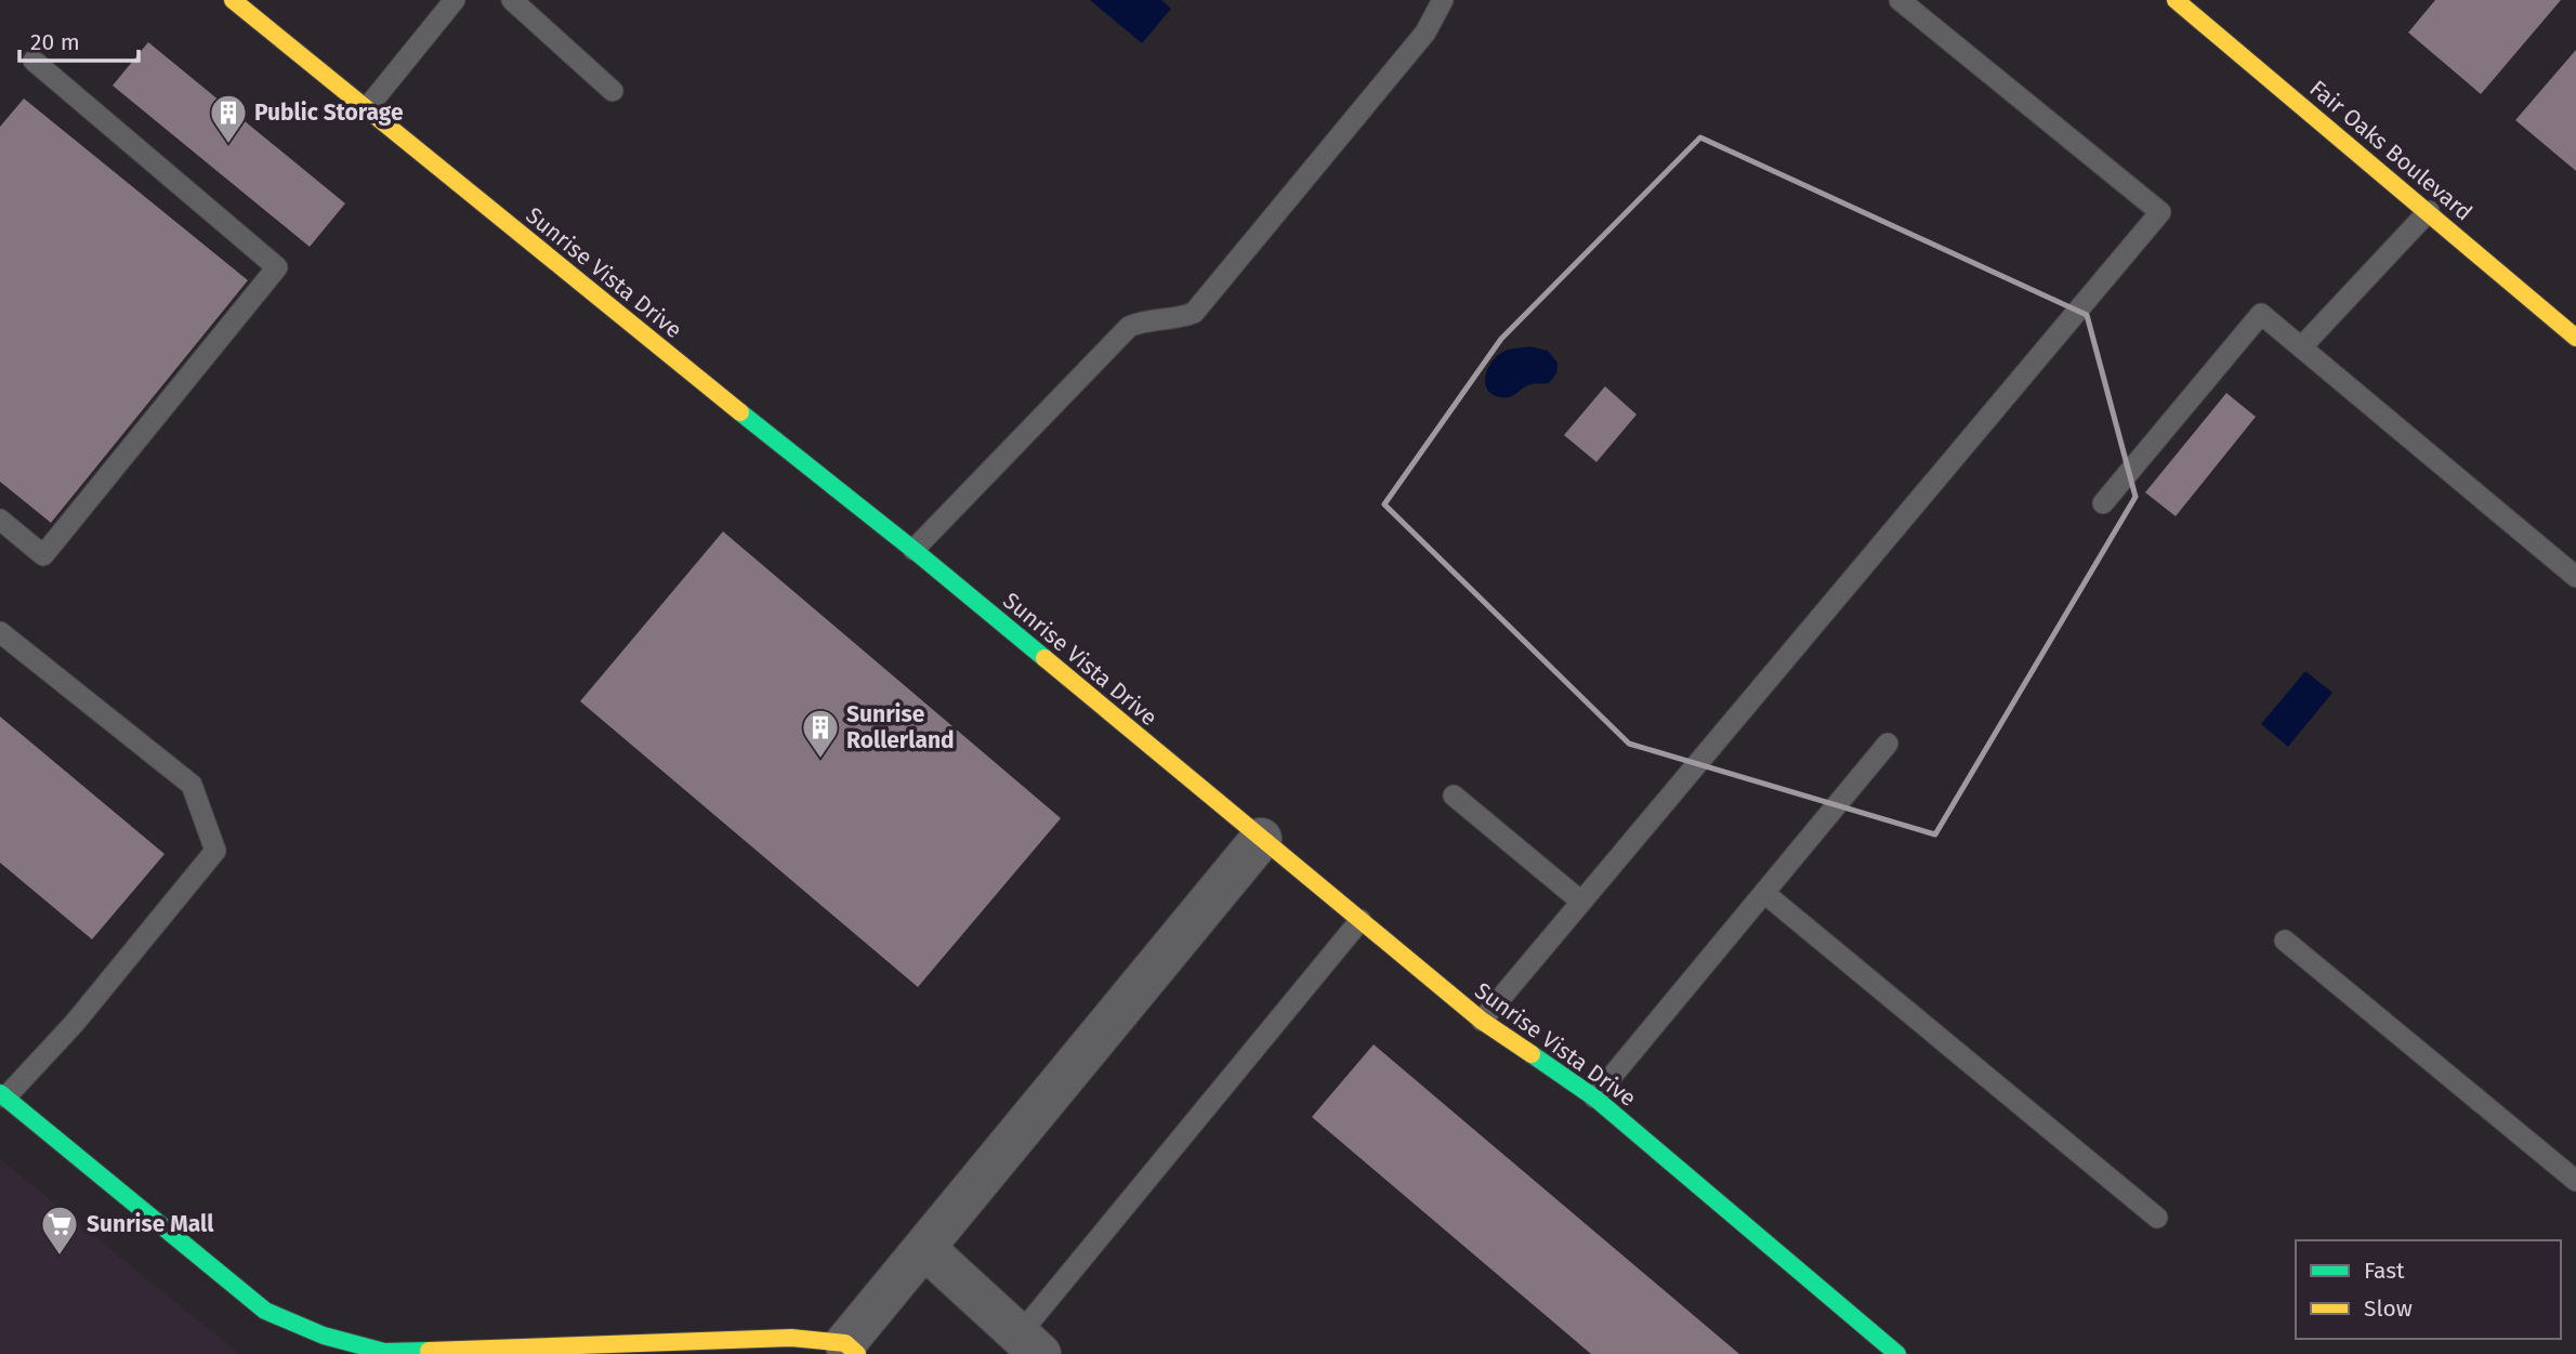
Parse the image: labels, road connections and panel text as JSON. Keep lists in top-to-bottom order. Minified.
{"streets":{"street":["Fair Oaks Boulevard","Sunrise Vista Drive"]},"places":{"building":["Public Storage","Sunrise Rollerland"],"supermarket":["Sunrise Mall"]},"legend":["Fast","Slow"],"scale_bar":"20 m"}
